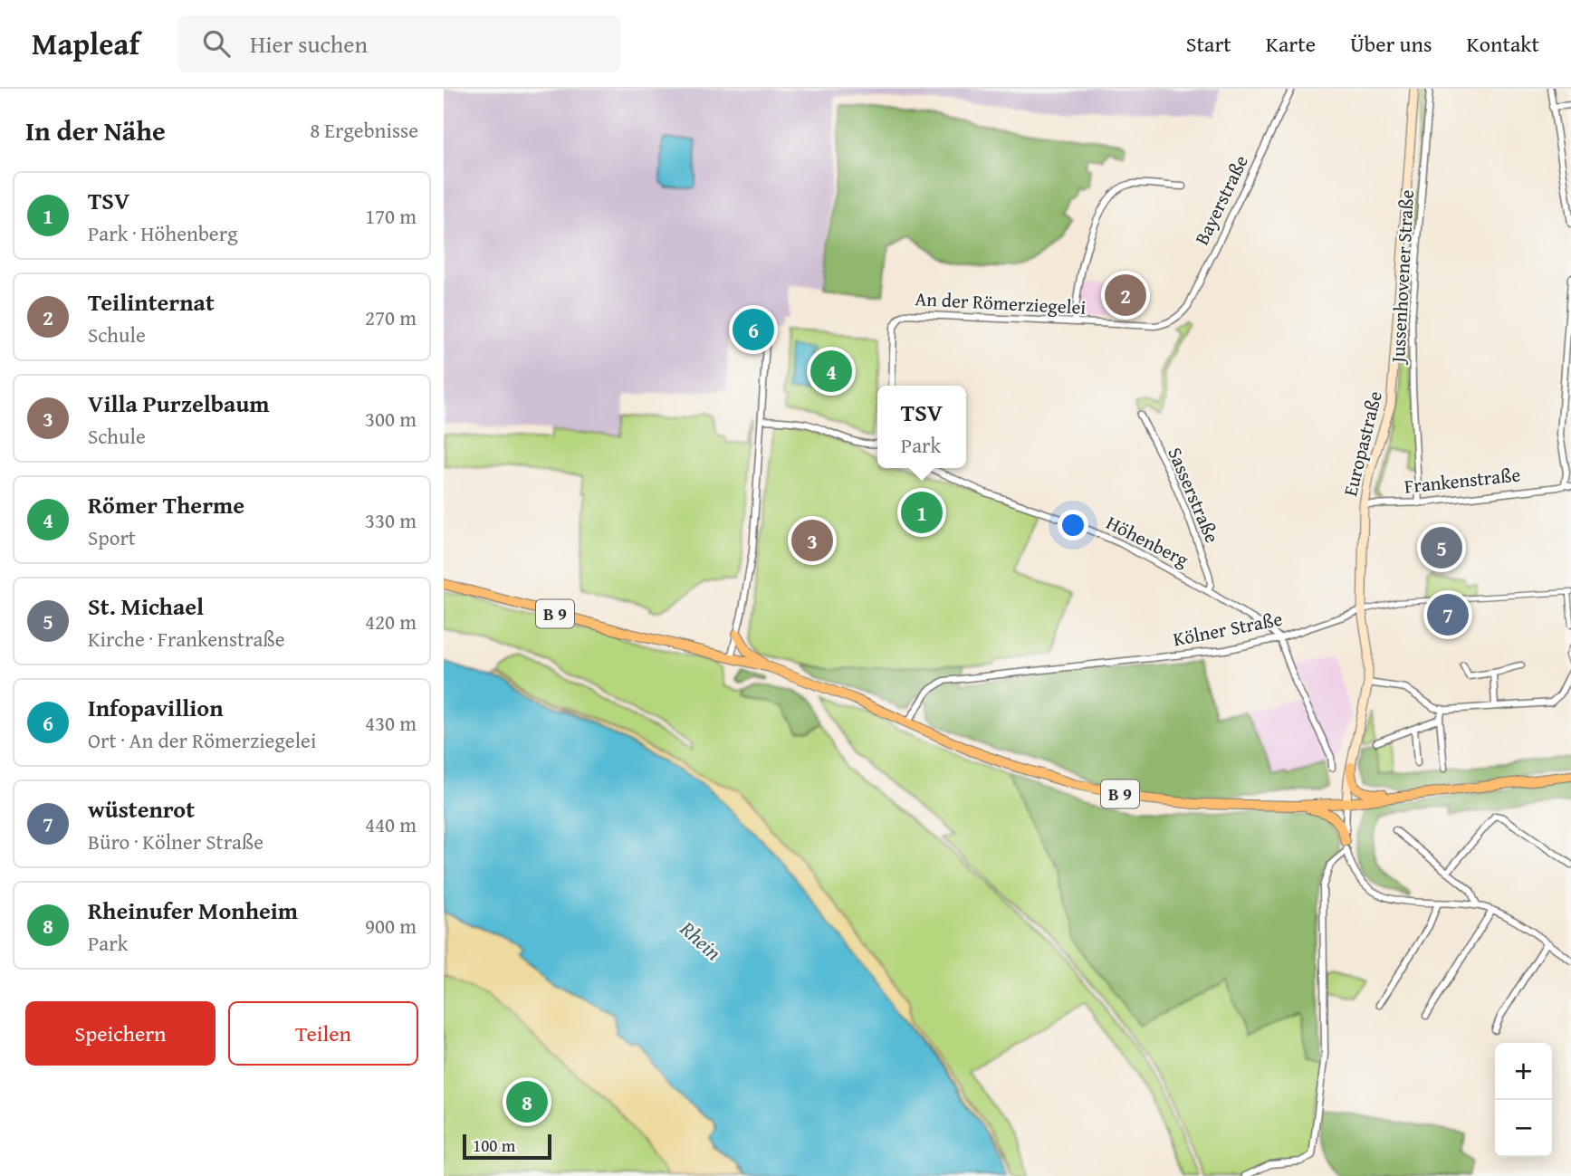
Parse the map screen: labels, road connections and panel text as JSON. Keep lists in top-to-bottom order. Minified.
{"streets":{"main road":["Europastraße","B 9"],"street":["Bayerstraße","Jussenhovener Straße","An der Römerziegelei","Frankenstraße","Sasserstraße","Höhenberg","Kölner Straße"]},"crossings":[["Bayerstraße","An der Römerziegelei"],["Jussenhovener Straße","Frankenstraße"],["Europastraße","Frankenstraße"],["Europastraße","B 9"],["Europastraße","Kölner Straße"],["Sasserstraße","Höhenberg"],["Höhenberg","Kölner Straße"],["B 9","Kölner Straße"]],"water":["Rhein"],"scale_bar":"100 m","page":{"header":"Mapleaf","search":"Hier suchen","nav":["Start","Karte","Über uns","Kontakt"],"heading":["In der Nähe","8 Ergebnisse"],"list":[{"mark":"1","name":"TSV","note":"Park · Höhenberg","value":"170 m"},{"mark":"2","name":"Teilinternat","note":"Schule","value":"270 m"},{"mark":"3","name":"Villa Purzelbaum","note":"Schule","value":"300 m"},{"mark":"4","name":"Römer Therme","note":"Sport","value":"330 m"},{"mark":"5","name":"St. Michael","note":"Kirche · Frankenstraße","value":"420 m"},{"mark":"6","name":"Infopavillion","note":"Ort · An der Römerziegelei","value":"430 m"},{"mark":"7","name":"wüstenrot","note":"Büro · Kölner Straße","value":"440 m"},{"mark":"8","name":"Rheinufer Monheim","note":"Park","value":"900 m"}],"pins":["2","6","4","1","3","5","7","8"],"popup":["TSV","Park"],"buttons":["Speichern","Teilen"],"map_buttons":["+","−"],"scale":"100 m"}}
